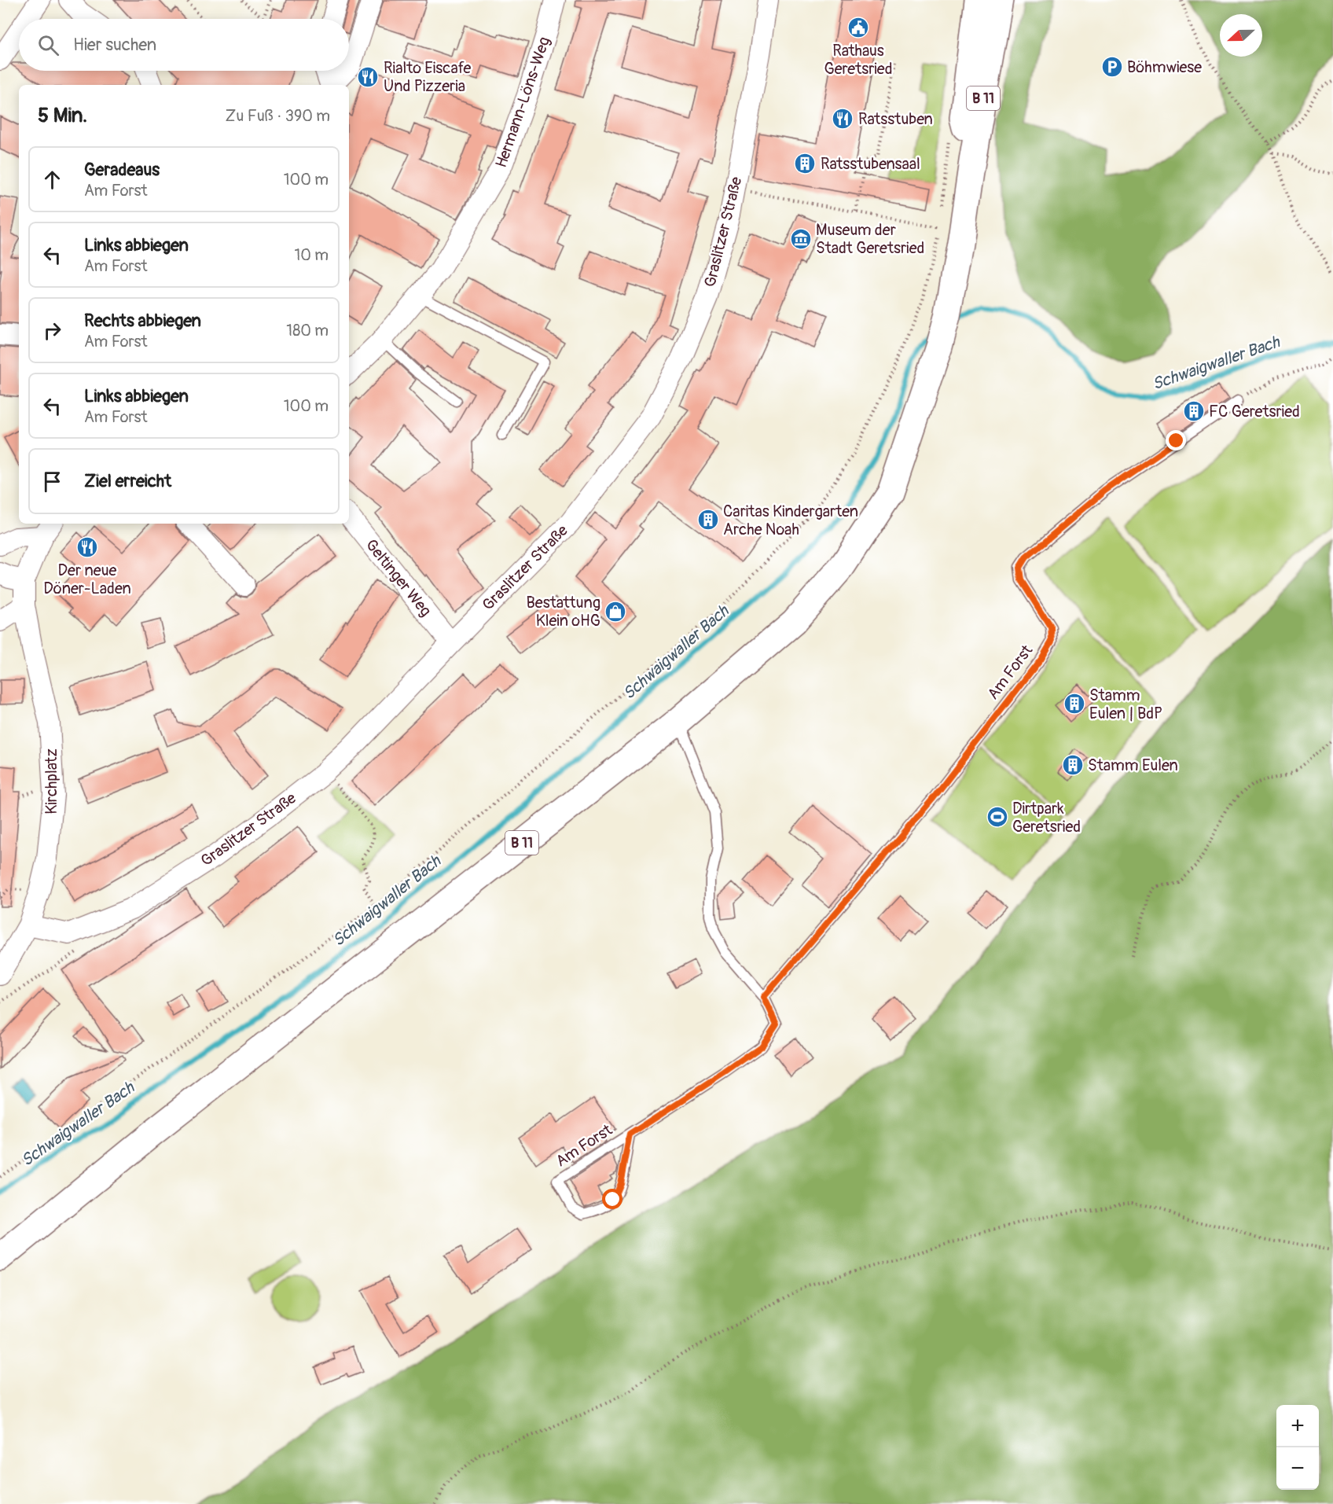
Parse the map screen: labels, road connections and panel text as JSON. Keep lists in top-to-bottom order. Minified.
{"streets":{"main road":["B 11"],"street":["Hermann-Löns-Weg","Graslitzer Straße","Geltinger Weg","Kirchplatz"],"lane":["Am Forst"]},"crossings":[["B 11","Am Forst"],["Graslitzer Straße","Geltinger Weg"],["Graslitzer Straße","Kirchplatz"]],"water":["Schwaigwaller Bach"],"places":{"public building":["Rathaus Geretsried"],"parking":["Böhmwiese"],"restaurant":["Rialto Eiscafe Und Pizzeria","Ratsstuben","Der neue Döner-Laden"],"building":["Ratsstubensaal","FC Geretsried","Caritas Kindergarten Arche Noah","Stamm Eulen | BdP","Stamm Eulen"],"museum":["Museum der Stadt Geretsried"],"shop":["Bestattung Klein oHG"],"sports":["Dirtpark Geretsried"]},"north":"left","page":{"search":"Hier suchen","heading":["5 Min.","Zu Fuß · 390 m"],"list":[["Geradeaus","Am Forst","100 m"],["Links abbiegen","Am Forst","10 m"],["Rechts abbiegen","Am Forst","180 m"],["Links abbiegen","Am Forst","100 m"],"Ziel erreicht"],"map_buttons":["+","−"]}}
